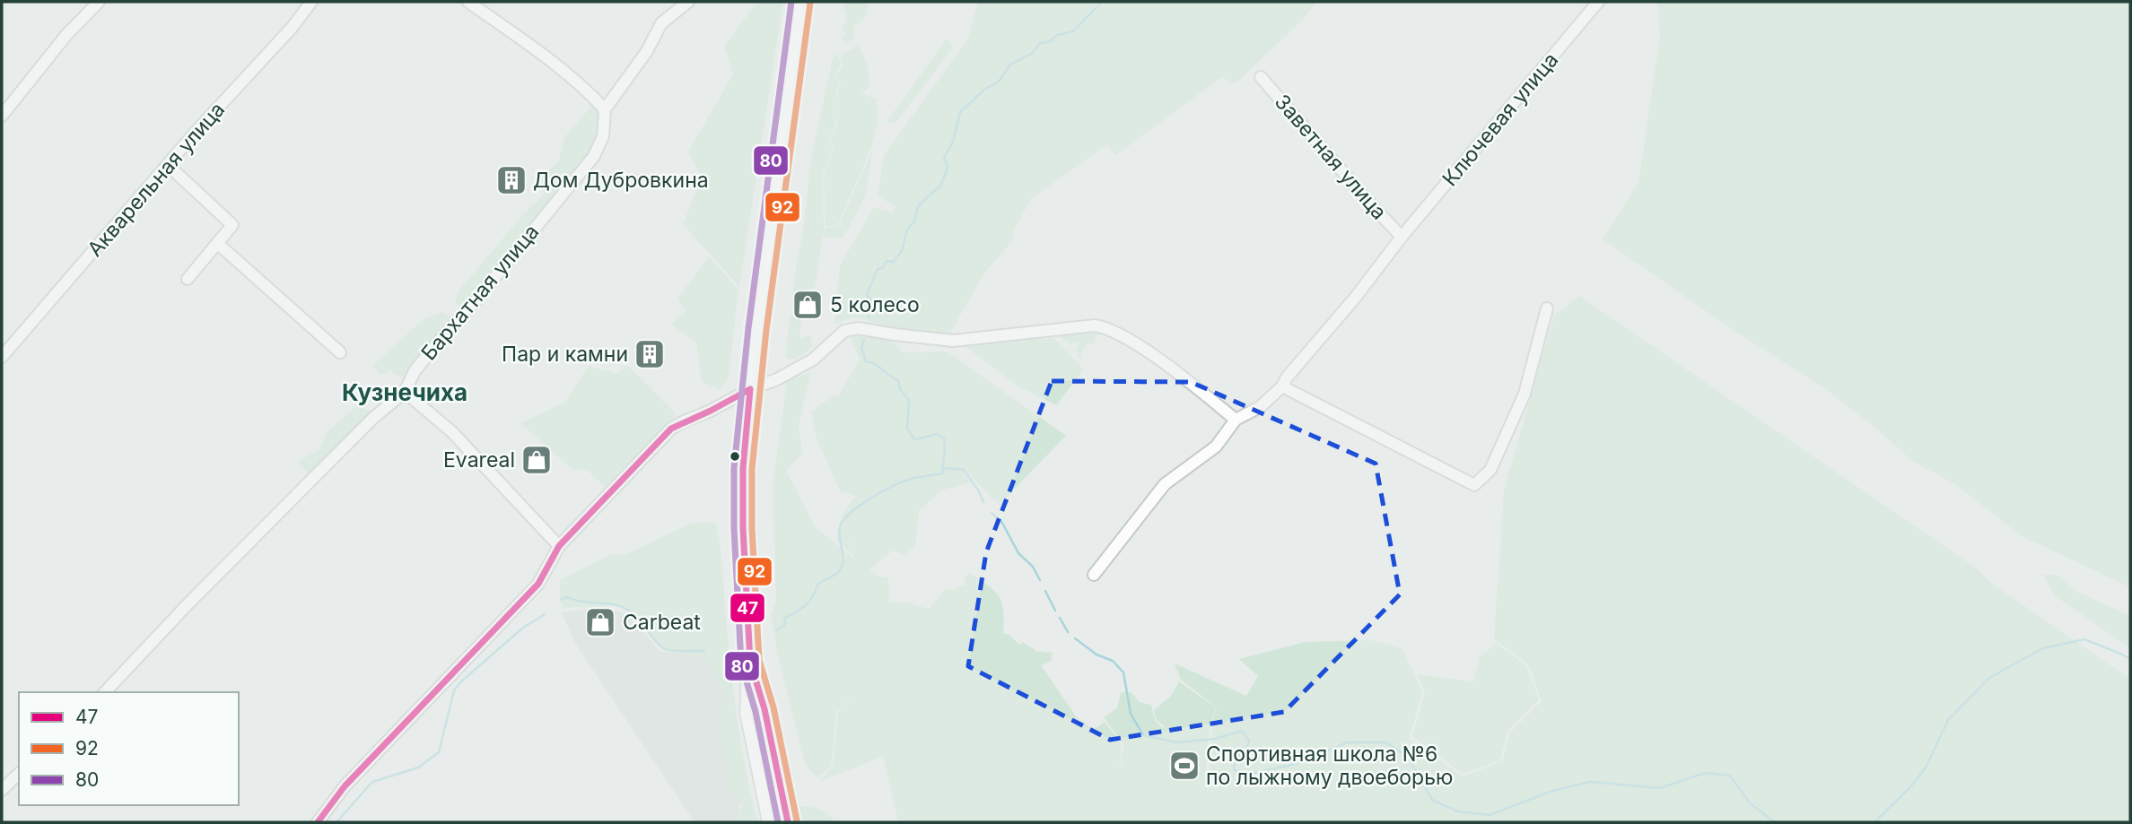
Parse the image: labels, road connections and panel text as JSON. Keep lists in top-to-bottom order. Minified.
{"streets":{"street":["Ключевая улица","Заветная улица","Акварельная улица","Бархатная улица"]},"crossings":[["Ключевая улица","Заветная улица"]],"districts":["Кузнечиха"],"places":{"building":["Дом Дубровкина","Пар и камни"],"shop":["5 колесо","Evareal","Carbeat"],"sports":["Спортивная школа №6 по лыжному двоеборью"]},"lines":["transit line 80","transit line 92","transit line 47"],"legend":["47","92","80"]}
